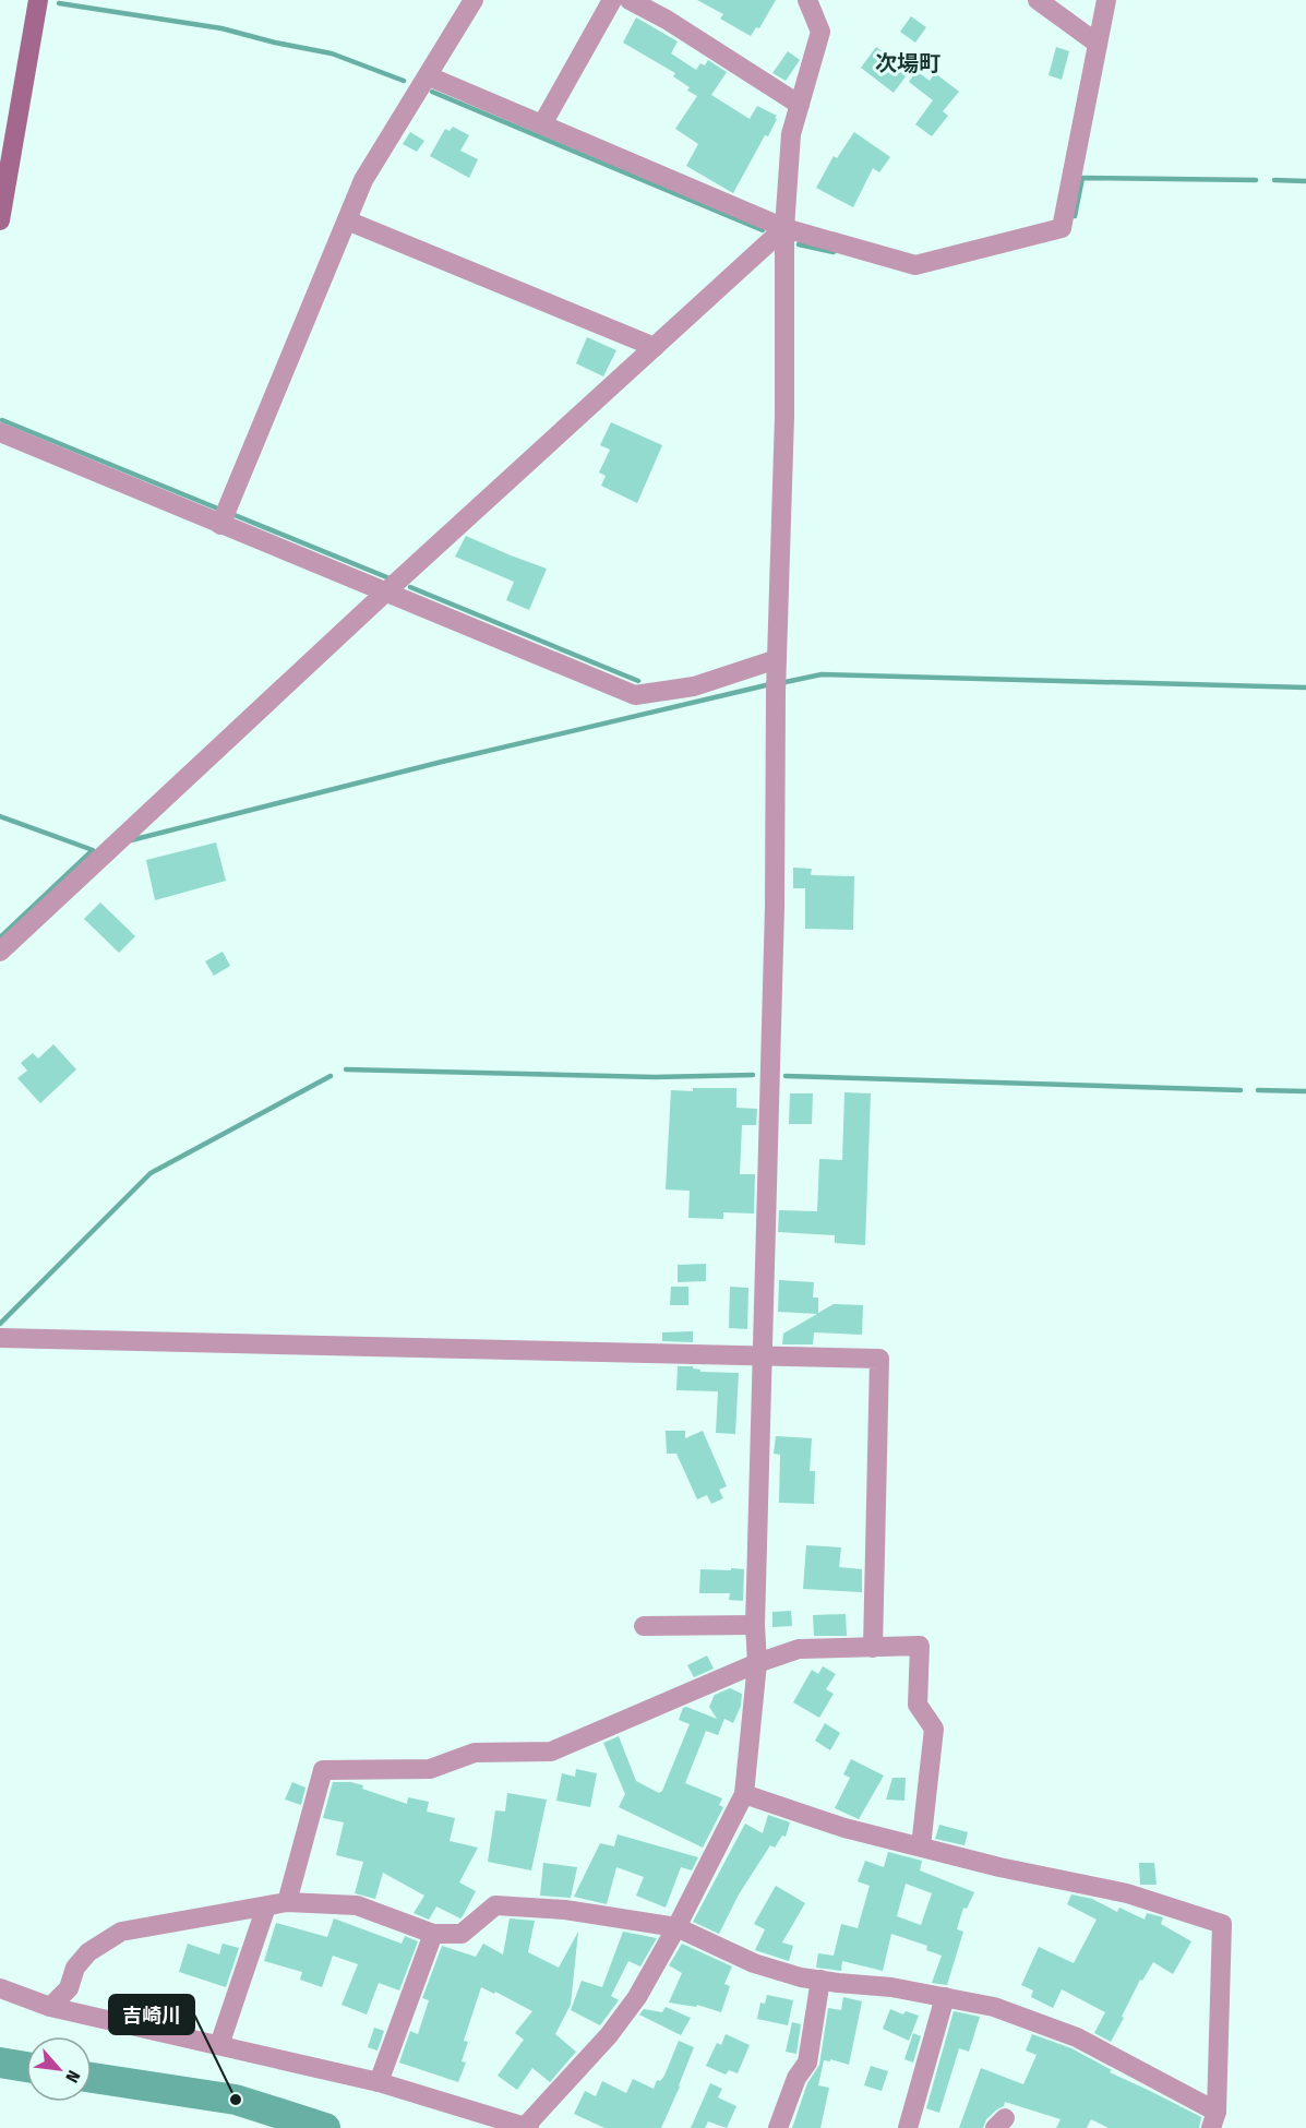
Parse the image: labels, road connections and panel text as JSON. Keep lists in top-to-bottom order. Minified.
{"districts":["次場町"],"places":["吉崎川"],"north":"bottom right"}
